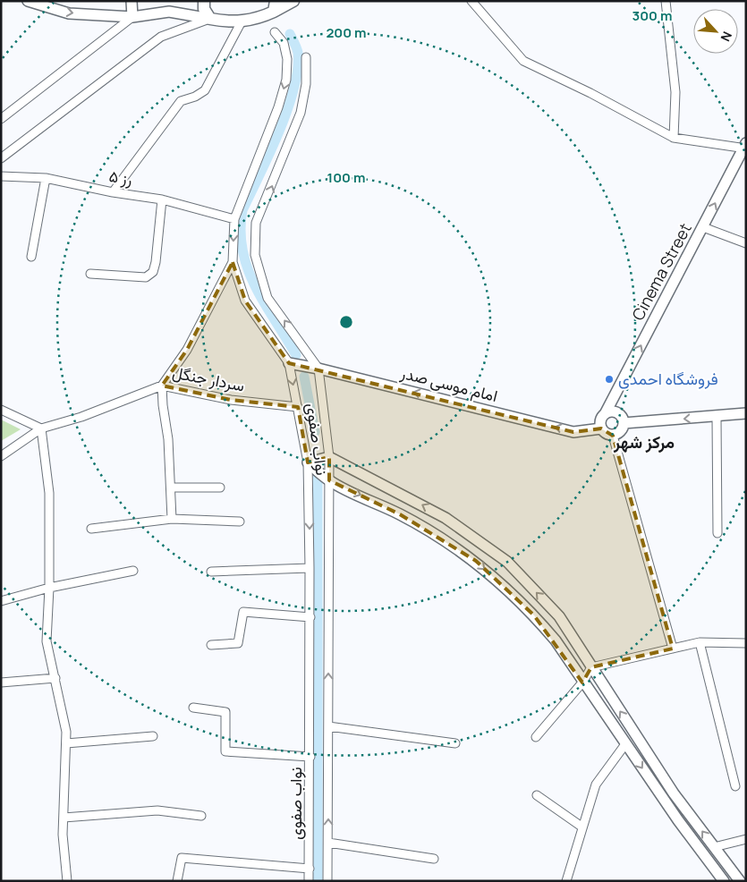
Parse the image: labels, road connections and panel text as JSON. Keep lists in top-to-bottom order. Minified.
{"streets":{"street":["رز ۵","Cinema Street","سردار جنگل","امام موسی صدر","نواب صفوی"]},"crossings":[["رز ۵","نواب صفوی"],["Cinema Street","امام موسی صدر"],["سردار جنگل","نواب صفوی"],["امام موسی صدر","نواب صفوی"]],"one_way":["Cinema Street","امام موسی صدر"],"districts":["مرکز شهر"],"places":["فروشگاه احمدی"],"north":"bottom right","rings":["300 m","200 m","100 m"]}
